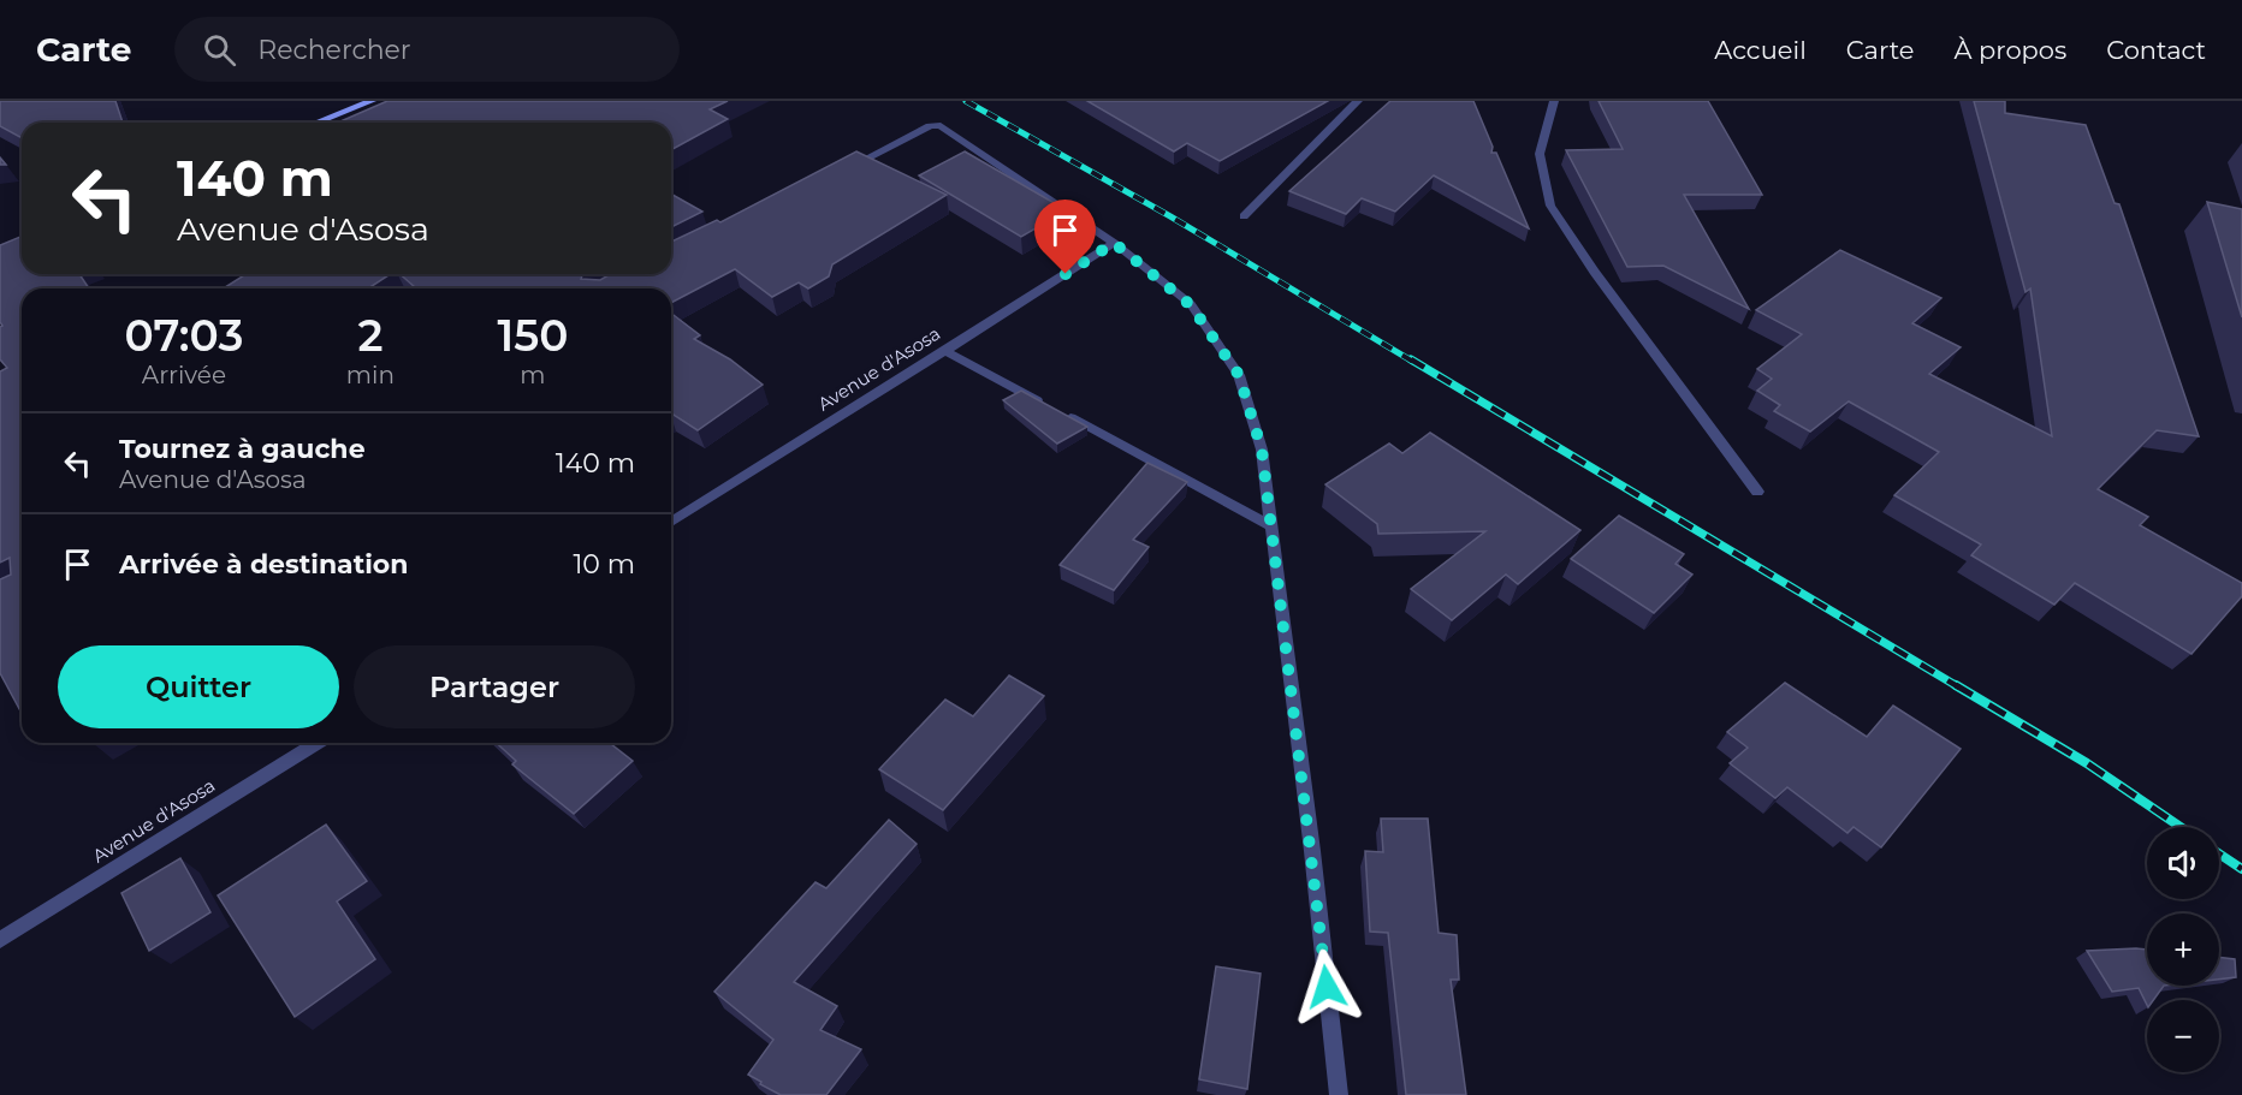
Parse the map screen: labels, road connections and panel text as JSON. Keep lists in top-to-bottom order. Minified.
{"streets":{"street":["Avenue d'Asosa"]},"page":{"header":"Carte","search":"Rechercher","nav":["Accueil","Carte","À propos","Contact"],"turn":["140 m","Avenue d'Asosa"],"eta":["07:03","Arrivée","2","min","150","m"],"list":[{"name":"Tournez à gauche","note":"Avenue d'Asosa","value":"140 m"},{"name":"Arrivée à destination","value":"10 m"}],"buttons":["Quitter","Partager"],"map_buttons":["+","−"]}}
